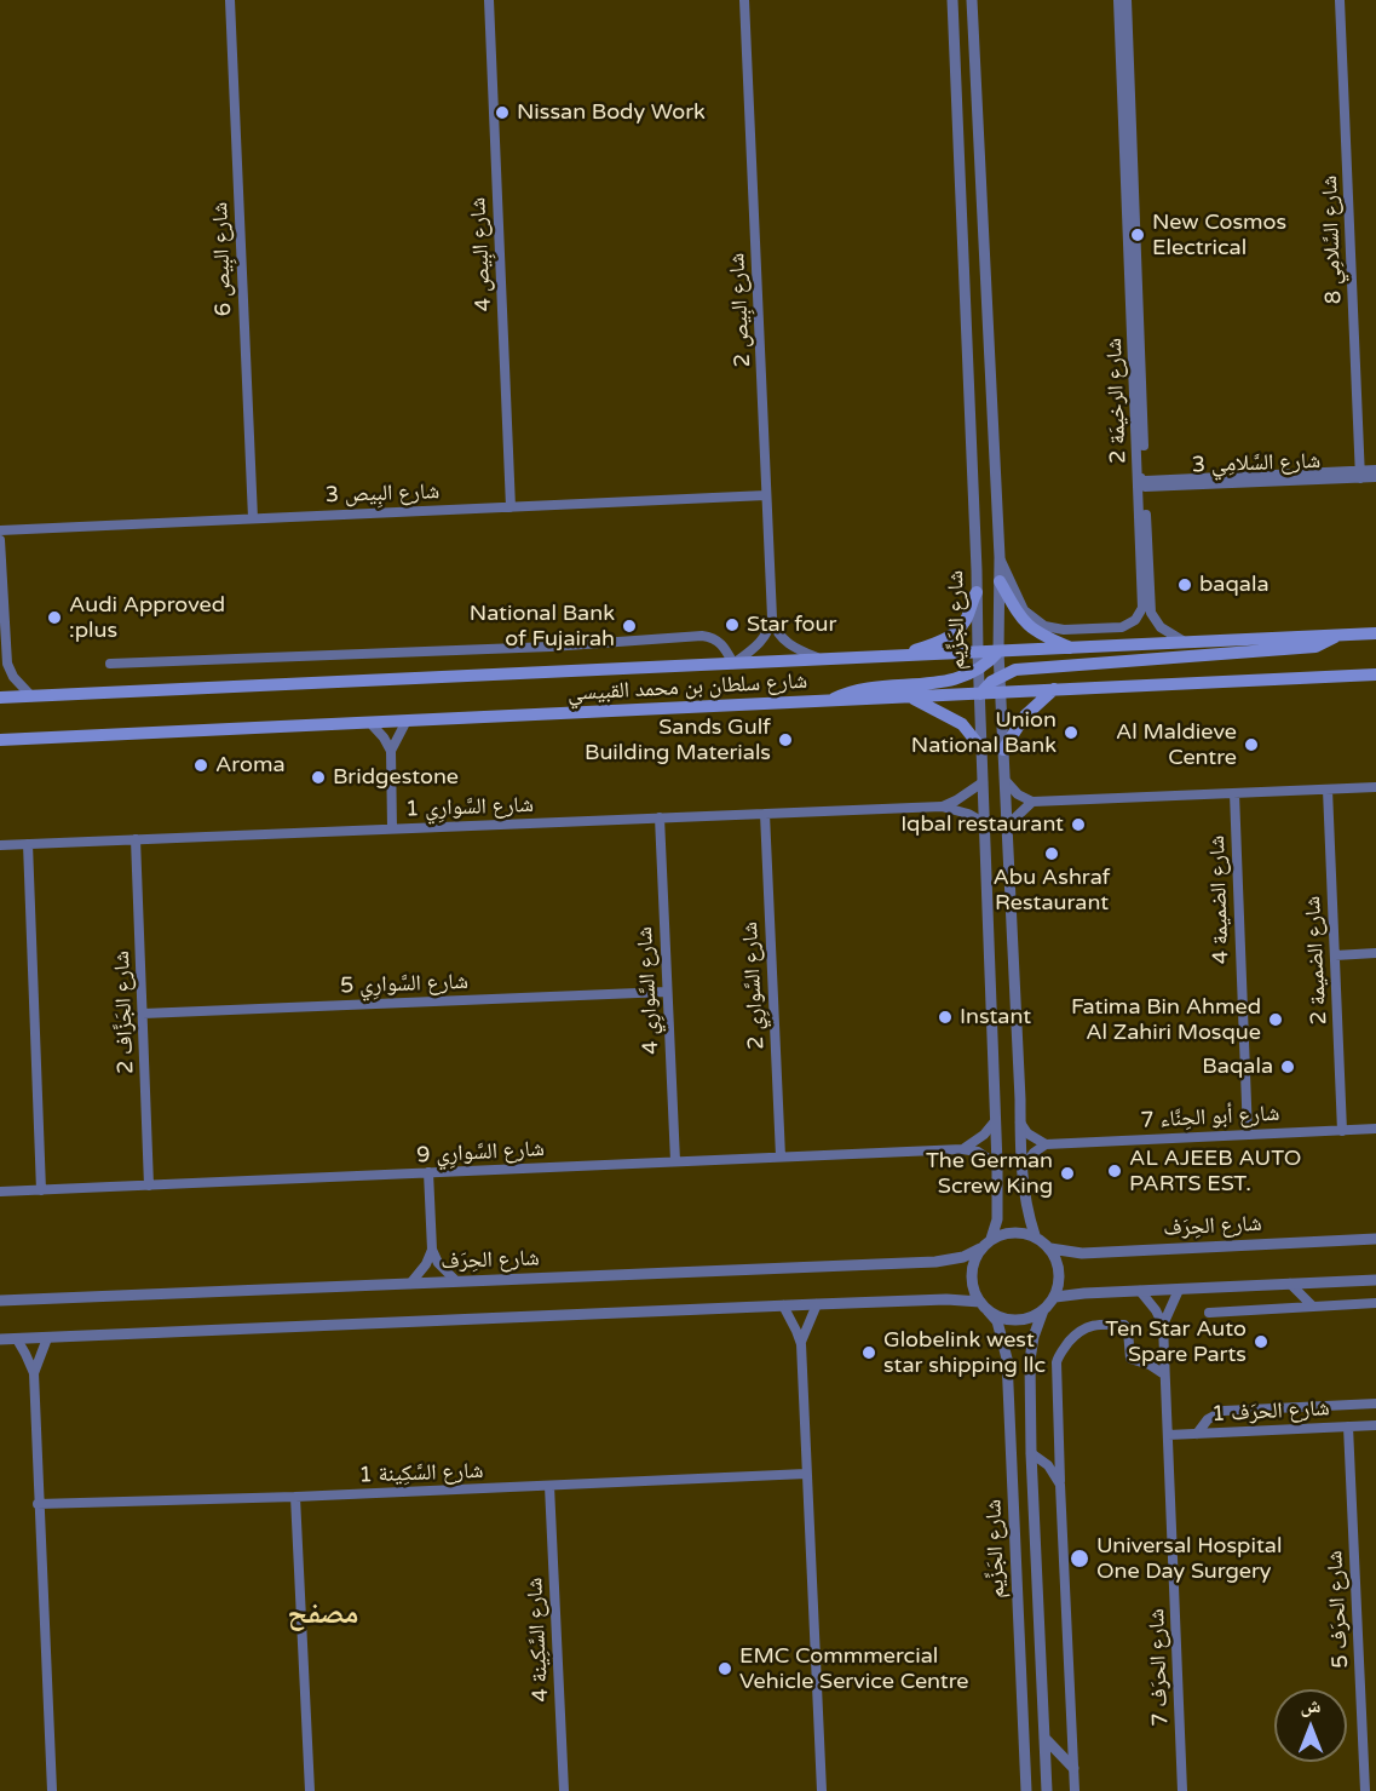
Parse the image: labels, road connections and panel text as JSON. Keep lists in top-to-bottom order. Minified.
{"streets":{"main road":["شارع سلطان بن محمد القبيسي"],"street":["شارع السَّلامِي 8","شارع البِيص 4","شارع البِيص 6","شارع البِيص 2","شارع الرخيمَة 2","شارع السَّلامِي 3","شارع البِيص 3","شارع الجَزِّيم","شارع السَّوارِي 1","شارع الضميمة 4","شارع الضميمة 2","شارع السَّوارِي 5","شارع السَّوارِي 2","شارع السَّوارِي 4","شارع الجَزَّاف 2","شارع أبو الحِنَّاء 7","شارع السَّوارِي 9","شارع الحِرَف","شارع الحرَف 1","شارع السَّكِينة 1","شارع الحرَف 5","شارع السَّكِينة 4","شارع الحرَف 7"]},"crossings":[["شارع السَّلامِي 8","شارع السَّلامِي 3"],["شارع البِيص 4","شارع البِيص 3"],["شارع البِيص 6","شارع البِيص 3"],["شارع البِيص 2","شارع البِيص 3"],["شارع الرخيمَة 2","شارع السَّلامِي 3"],["شارع الرخيمَة 2","شارع الجَزِّيم"],["شارع الرخيمَة 2","شارع سلطان بن محمد القبيسي"],["شارع الجَزِّيم","شارع سلطان بن محمد القبيسي"],["شارع الجَزِّيم","شارع السَّوارِي 1"],["شارع الجَزِّيم","شارع السَّوارِي 9"],["شارع الجَزِّيم","شارع الحِرَف"],["شارع السَّوارِي 1","شارع السَّوارِي 2"],["شارع السَّوارِي 1","شارع السَّوارِي 4"],["شارع السَّوارِي 1","شارع الجَزَّاف 2"],["شارع الضميمة 4","شارع أبو الحِنَّاء 7"],["شارع الضميمة 2","شارع أبو الحِنَّاء 7"],["شارع السَّوارِي 5","شارع السَّوارِي 4"],["شارع السَّوارِي 5","شارع الجَزَّاف 2"],["شارع السَّوارِي 2","شارع السَّوارِي 9"],["شارع السَّوارِي 4","شارع السَّوارِي 9"],["شارع الجَزَّاف 2","شارع السَّوارِي 9"],["شارع الحرَف 1","شارع الحرَف 5"],["شارع الحرَف 1","شارع الحرَف 7"],["شارع السَّكِينة 1","شارع السَّكِينة 4"]],"districts":["مصفح"],"places":["Nissan Body Work","New Cosmos Electrical","baqala","Audi Approved :plus","Star four","National Bank of Fujairah","Union National Bank","Sands Gulf Building Materials","Al Maldieve Centre","Aroma","Bridgestone","Iqbal restaurant","Abu Ashraf Restaurant","Instant","Fatima Bin Ahmed Al Zahiri Mosque","Baqala","AL AJEEB AUTO PARTS EST.","The German Screw King","Ten Star Auto Spare Parts","Globelink west star shipping llc","Universal Hospital One Day Surgery","EMC Commmercial Vehicle Service Centre"],"north":"top"}
